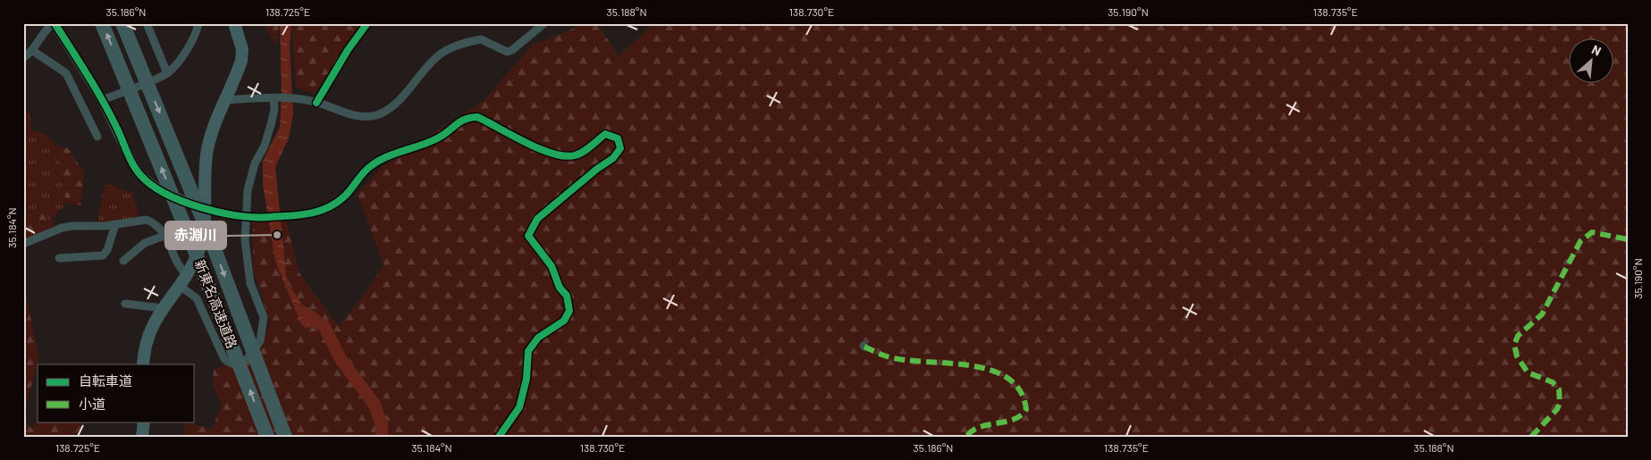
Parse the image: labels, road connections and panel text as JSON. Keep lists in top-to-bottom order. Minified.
{"streets":{"highway":["新東名高速道路"]},"places":["赤淵川"],"legend":["自転車道","小道"],"north":"top right","coordinates":["35.186°N","138.725°E","35.188°N","138.730°E","35.190°N","138.735°E","35.184°N"]}
